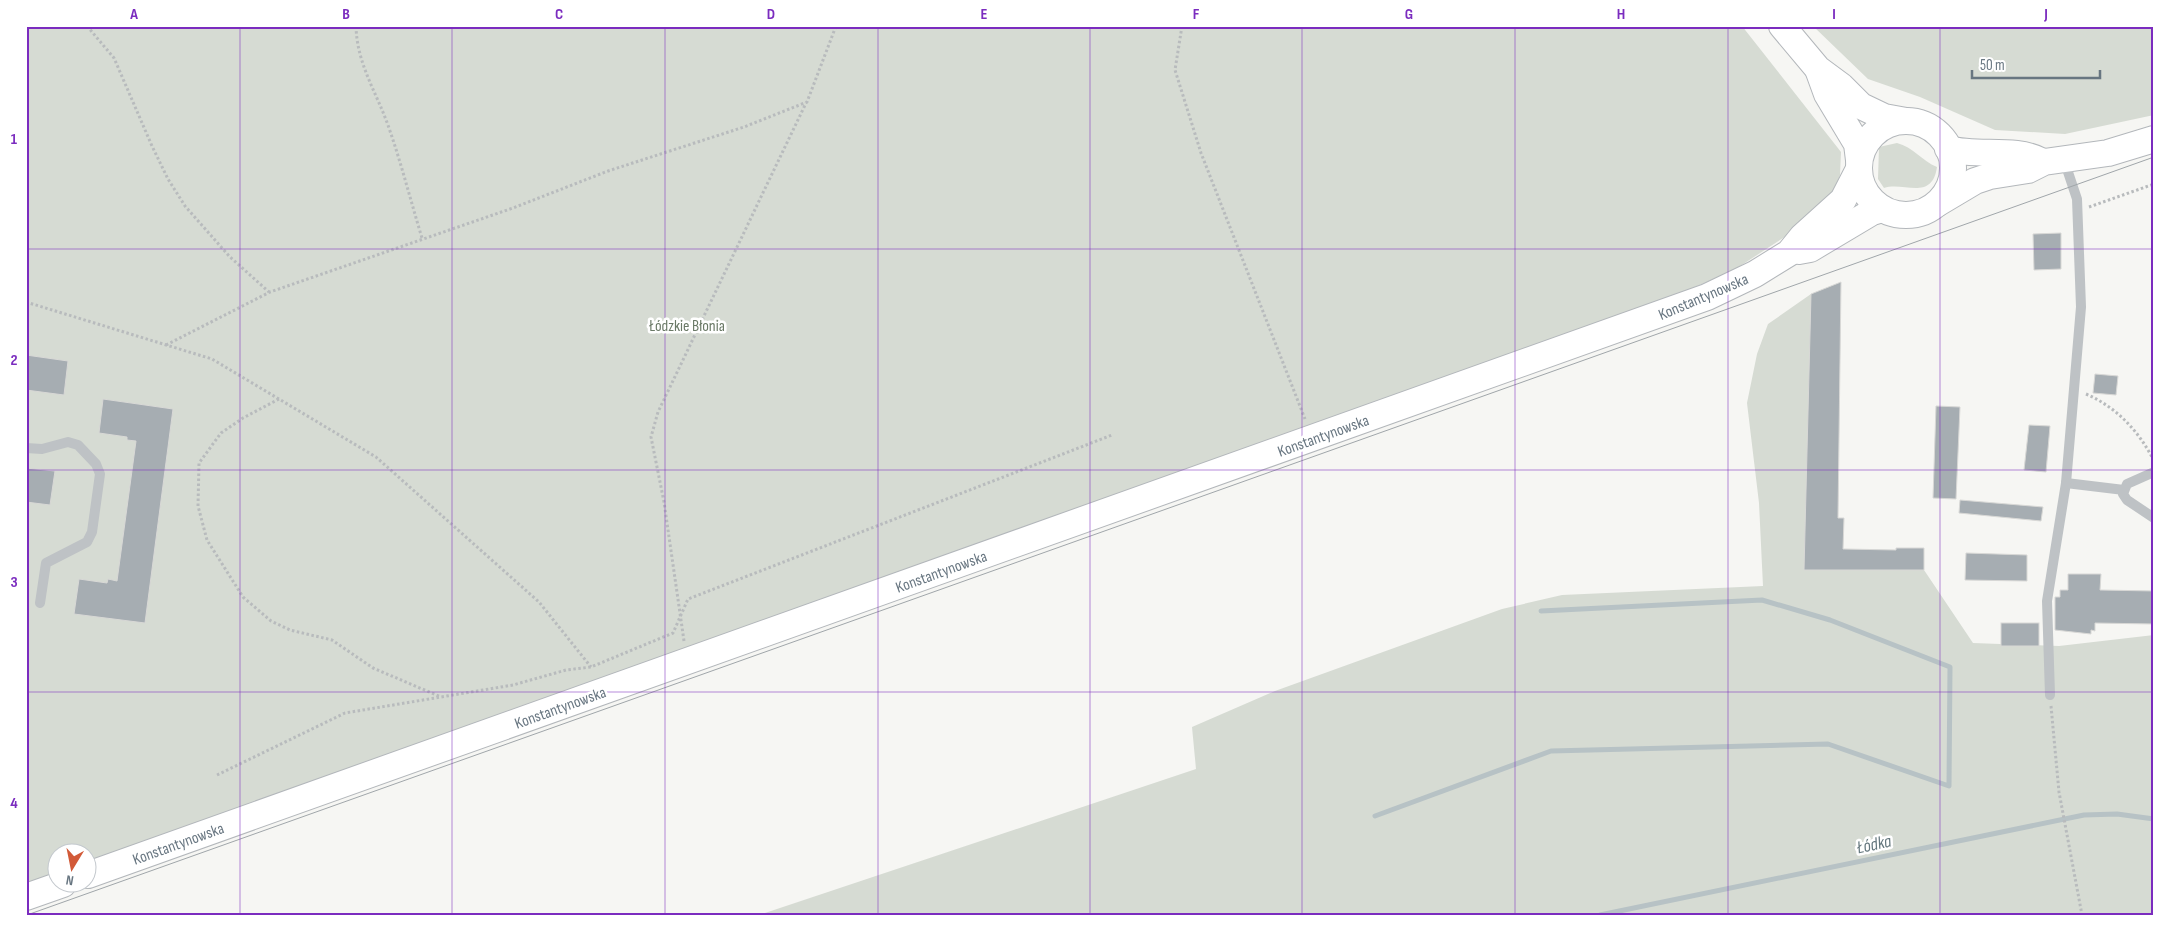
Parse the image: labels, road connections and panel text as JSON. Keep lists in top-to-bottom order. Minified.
{"streets":{"main road":["Konstantynowska"]},"water":["Łódka"],"parks":["Łódzkie Błonia"],"scale_bar":"50 m","north":"bottom","grid":{"columns":["A","B","C","D","E","F","G","H","I","J"],"rows":["1","2","3","4"]}}
